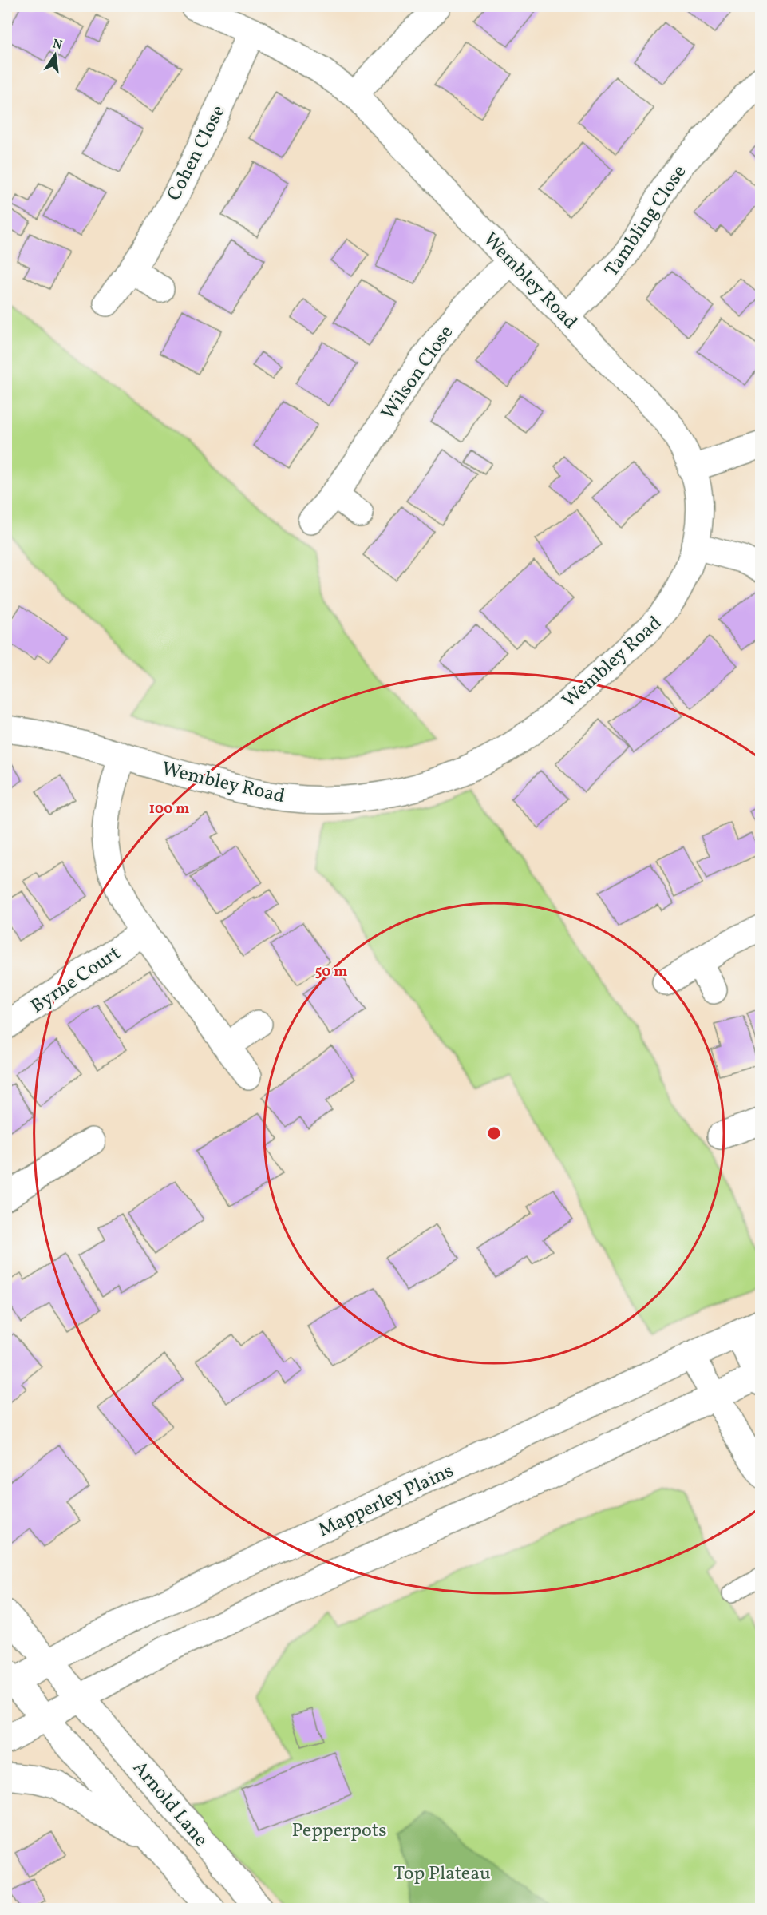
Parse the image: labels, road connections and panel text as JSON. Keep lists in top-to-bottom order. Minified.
{"streets":{"street":["Cohen Close","Tambling Close","Wembley Road","Wilson Close","Byrne Court","Mapperley Plains","Arnold Lane"]},"crossings":[["Cohen Close","Wembley Road"],["Tambling Close","Wembley Road"],["Wembley Road","Wilson Close"],["Mapperley Plains","Arnold Lane"]],"parks":["Pepperpots","Top Plateau"],"north":"top","rings":["100 m","50 m"]}
